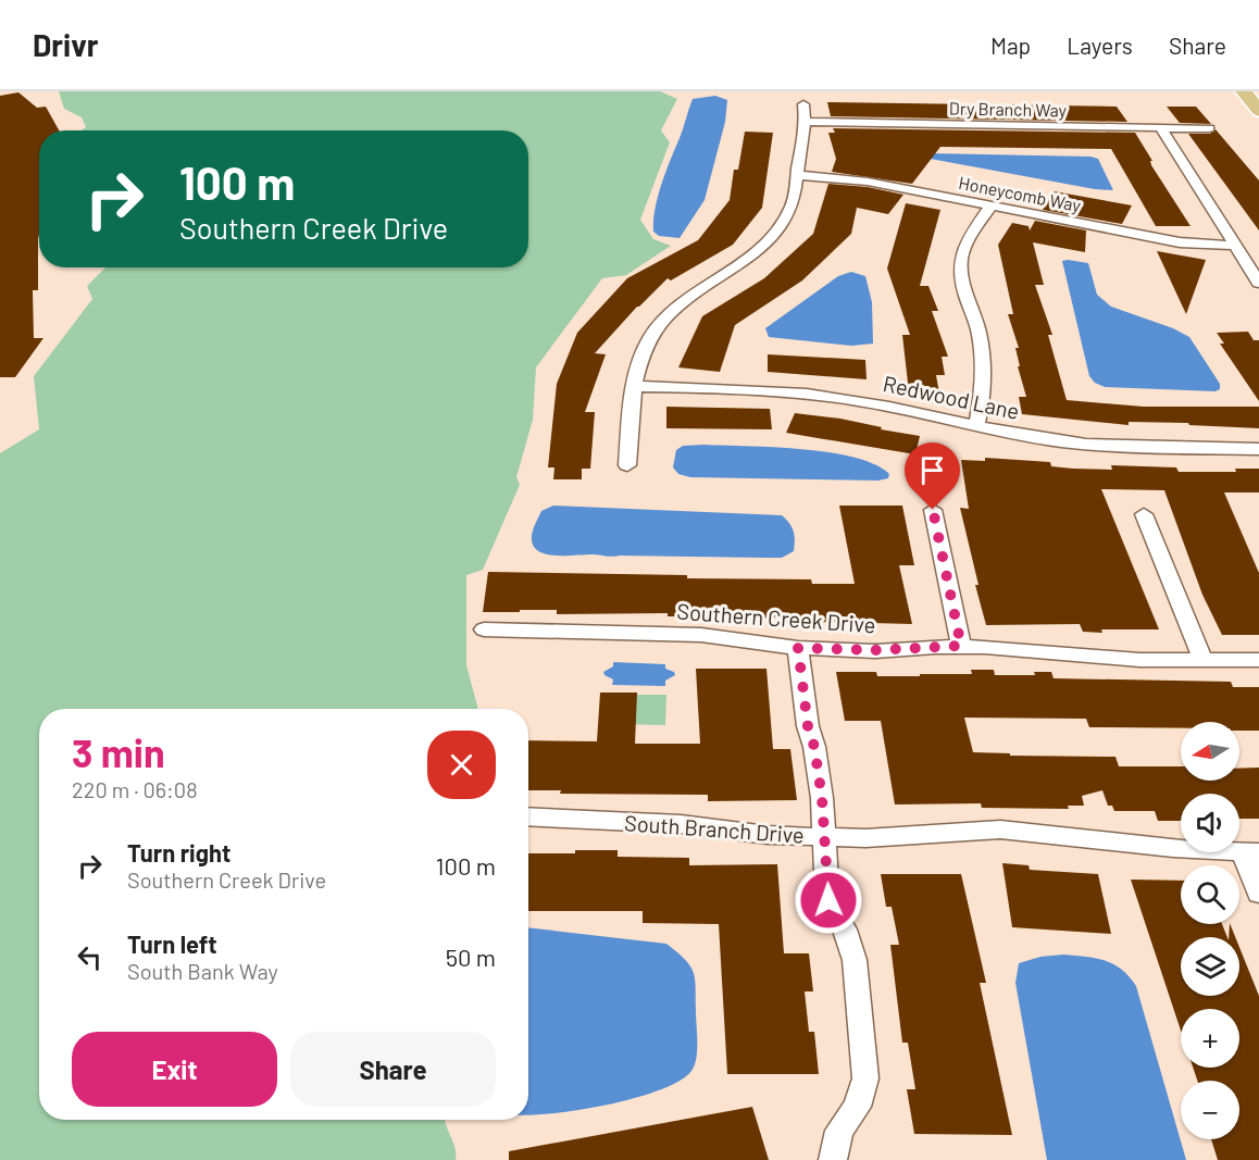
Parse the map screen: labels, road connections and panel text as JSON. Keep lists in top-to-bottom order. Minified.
{"streets":{"street":["Dry Branch Way","Honeycomb Way","Redwood Lane","Southern Creek Drive","South Branch Drive"]},"north":"left","page":{"header":"Drivr","nav":["Map","Layers","Share"],"turn":["100 m","Southern Creek Drive"],"heading":["3 min","220 m · 06:08"],"map_buttons":["+","−"],"list":[{"name":"Turn right","note":"Southern Creek Drive","value":"100 m"},{"name":"Turn left","note":"South Bank Way","value":"50 m"}],"buttons":["Exit","Share"]}}
